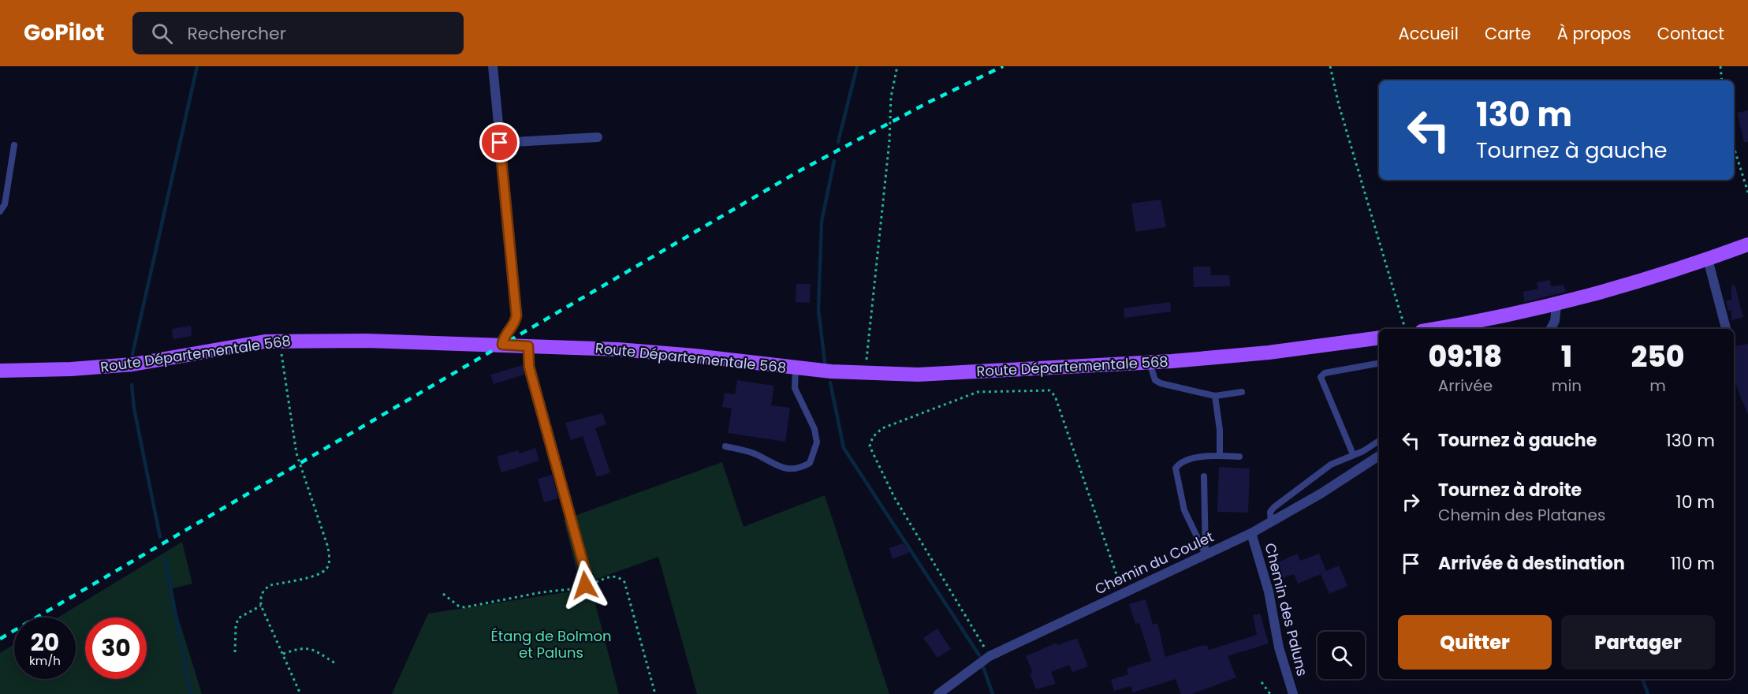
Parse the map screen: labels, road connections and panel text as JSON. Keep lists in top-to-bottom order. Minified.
{"streets":{"main road":["Route Départementale 568"],"street":["Chemin du Coulet","Chemin des Paluns"]},"crossings":[["Chemin du Coulet","Chemin des Paluns"]],"parks":["Étang de Bolmon et Paluns"],"page":{"header":"GoPilot","search":"Rechercher","nav":["Accueil","Carte","À propos","Contact"],"turn":["130 m","Tournez à gauche"],"eta":["09:18","Arrivée","1","min","250","m"],"list":[{"name":"Tournez à gauche","value":"130 m"},{"name":"Tournez à droite","note":"Chemin des Platanes","value":"10 m"},{"name":"Arrivée à destination","value":"110 m"}],"buttons":["Quitter","Partager"],"speed":"20 km/h","limit":"30"}}
